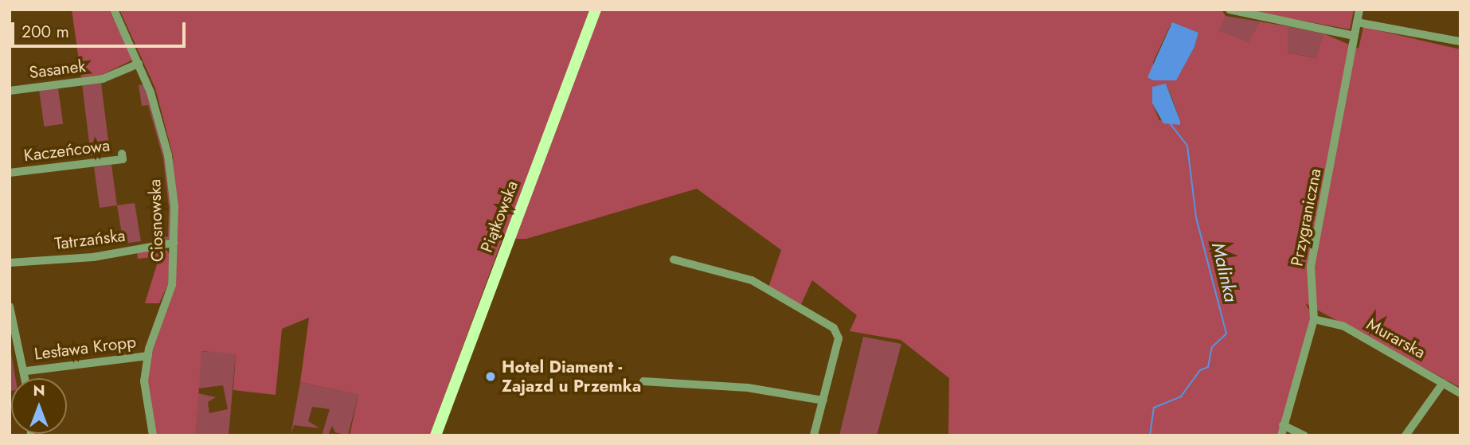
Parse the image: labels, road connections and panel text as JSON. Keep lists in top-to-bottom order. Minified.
{"streets":{"main road":["Piątkowska"],"street":["Sasanek","Kaczeńcowa","Przygraniczna","Ciosnowska","Tatrzańska","Murarska","Lesława Kropp"]},"crossings":[["Sasanek","Ciosnowska"],["Przygraniczna","Murarska"],["Ciosnowska","Tatrzańska"],["Ciosnowska","Lesława Kropp"]],"water":["Malinka"],"places":["Hotel Diament - Zajazd u Przemka"],"scale_bar":"200 m","north":"top"}
